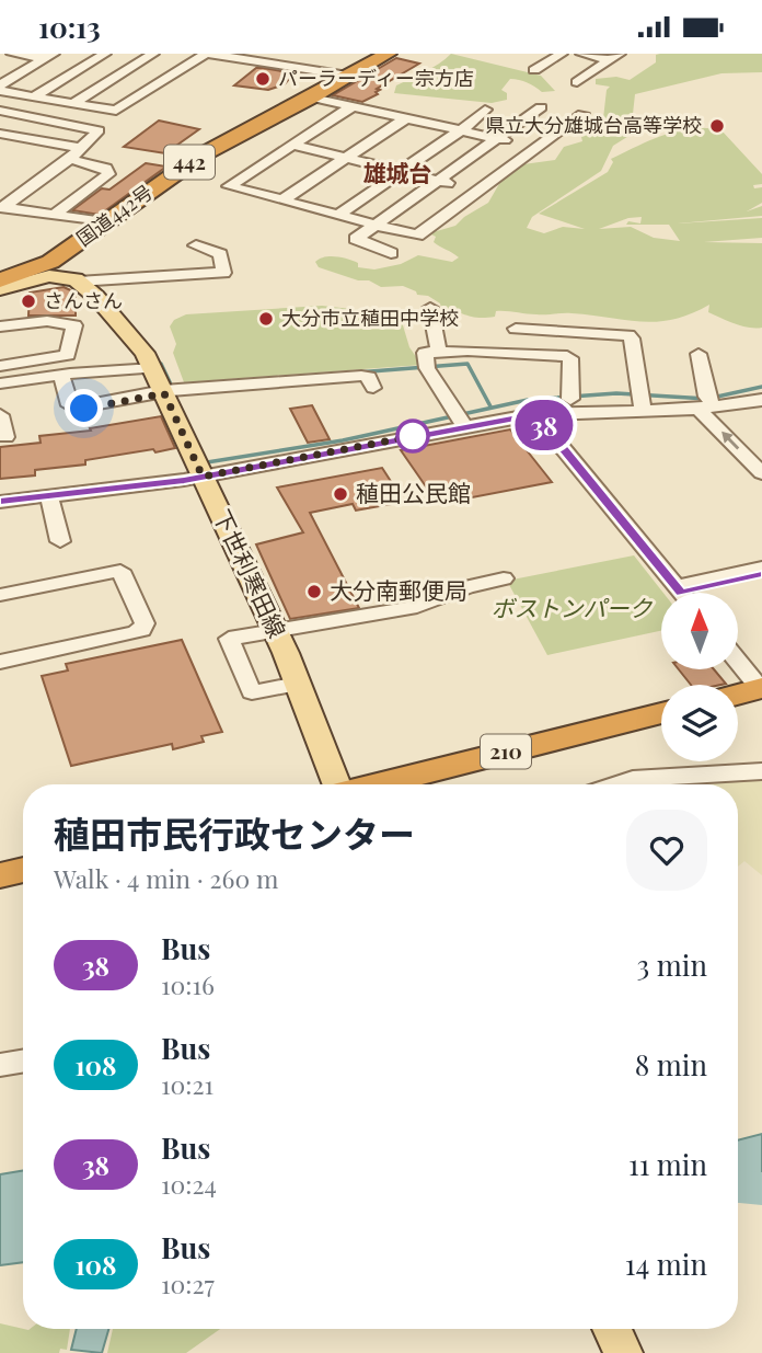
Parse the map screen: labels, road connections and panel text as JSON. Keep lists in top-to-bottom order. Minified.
{"streets":{"highway":["442","国道442号","210"],"main road":["下世利寒田線"]},"districts":["雄城台"],"parks":["ボストンパーク"],"places":["パーラーディー宗方店","県立大分雄城台高等学校","さんさん","大分市立稙田中学校","稙田公民館","大分南郵便局"],"lines":["bus line 38"],"north":"top","page":{"status":"10:13","on_map":"38","heading":["稙田市民行政センター","Walk · 4 min · 260 m"],"list":[{"mark":"38","name":"Bus","note":"10:16","value":"3 min"},{"mark":"108","name":"Bus","note":"10:21","value":"8 min"},{"mark":"38","name":"Bus","note":"10:24","value":"11 min"},{"mark":"108","name":"Bus","note":"10:27","value":"14 min"}]}}
